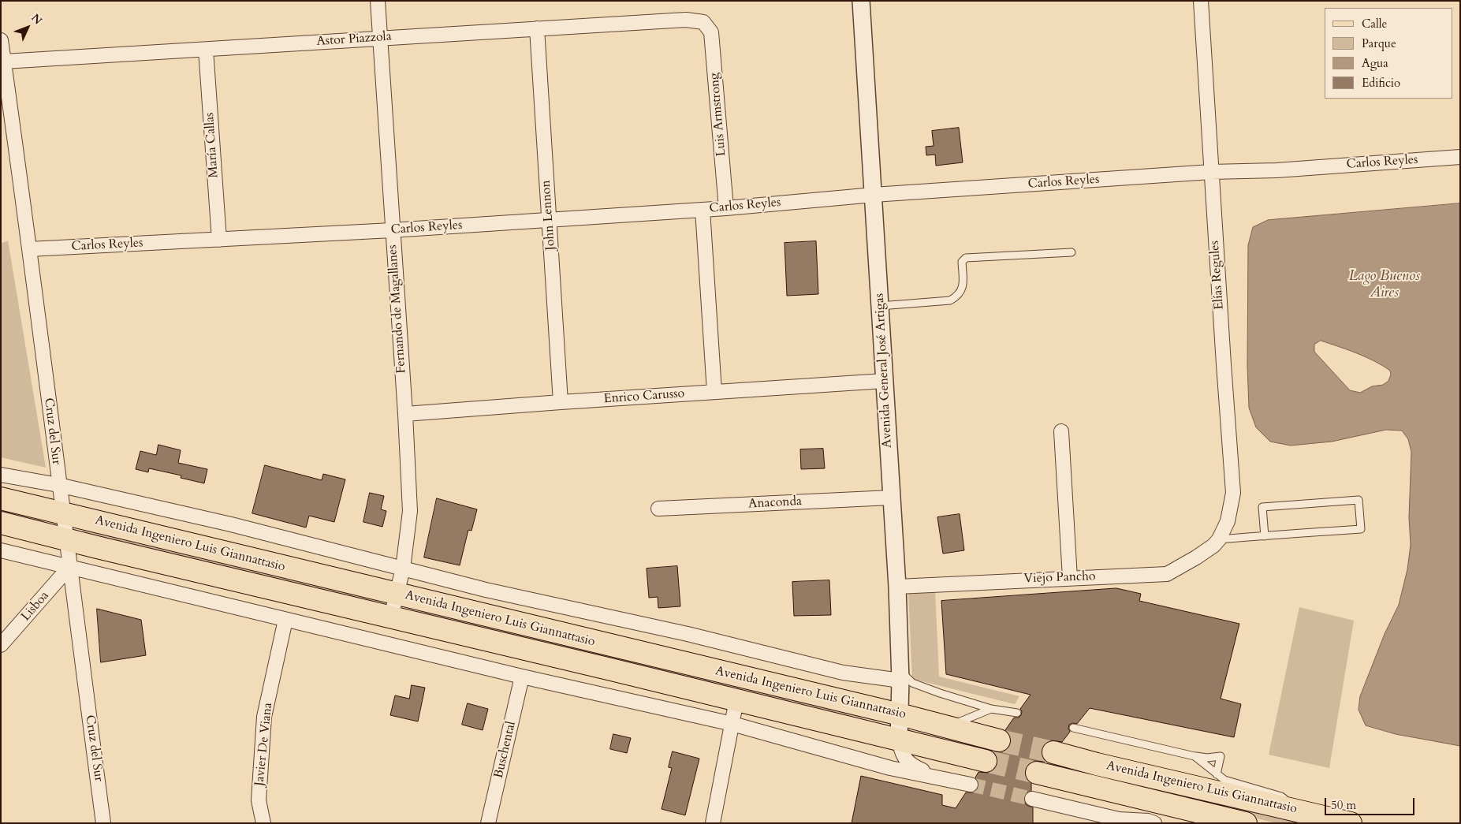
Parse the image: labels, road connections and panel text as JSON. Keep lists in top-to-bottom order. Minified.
{"streets":{"main road":["Avenida Ingeniero Luis Giannattasio"],"street":["Astor Piazzola","Luis Armstrong","María Callas","Carlos Reyles","John Lennon","Elías Regules","Fernando de Magallanes","Avenida General José Artigas","Enrico Carusso","Cruz del Sur","Anaconda","Viejo Pancho","Lisboa","Javier De Viana","Buschental"]},"crossings":[["Astor Piazzola","Luis Armstrong"],["Astor Piazzola","María Callas"],["Astor Piazzola","John Lennon"],["Astor Piazzola","Fernando de Magallanes"],["Astor Piazzola","Cruz del Sur"],["Luis Armstrong","Carlos Reyles"],["María Callas","Carlos Reyles"],["Carlos Reyles","John Lennon"],["Carlos Reyles","Elías Regules"],["Carlos Reyles","Fernando de Magallanes"],["Carlos Reyles","Avenida General José Artigas"],["Carlos Reyles","Cruz del Sur"],["John Lennon","Enrico Carusso"],["Elías Regules","Viejo Pancho"],["Fernando de Magallanes","Enrico Carusso"],["Fernando de Magallanes","Avenida Ingeniero Luis Giannattasio"],["Avenida General José Artigas","Enrico Carusso"],["Avenida General José Artigas","Anaconda"],["Avenida General José Artigas","Avenida Ingeniero Luis Giannattasio"],["Avenida General José Artigas","Viejo Pancho"],["Cruz del Sur","Avenida Ingeniero Luis Giannattasio"],["Cruz del Sur","Lisboa"]],"water":["Lago Buenos Aires"],"legend":["Calle","Parque","Agua","Edificio"],"scale_bar":"50 m","north":"top right"}
